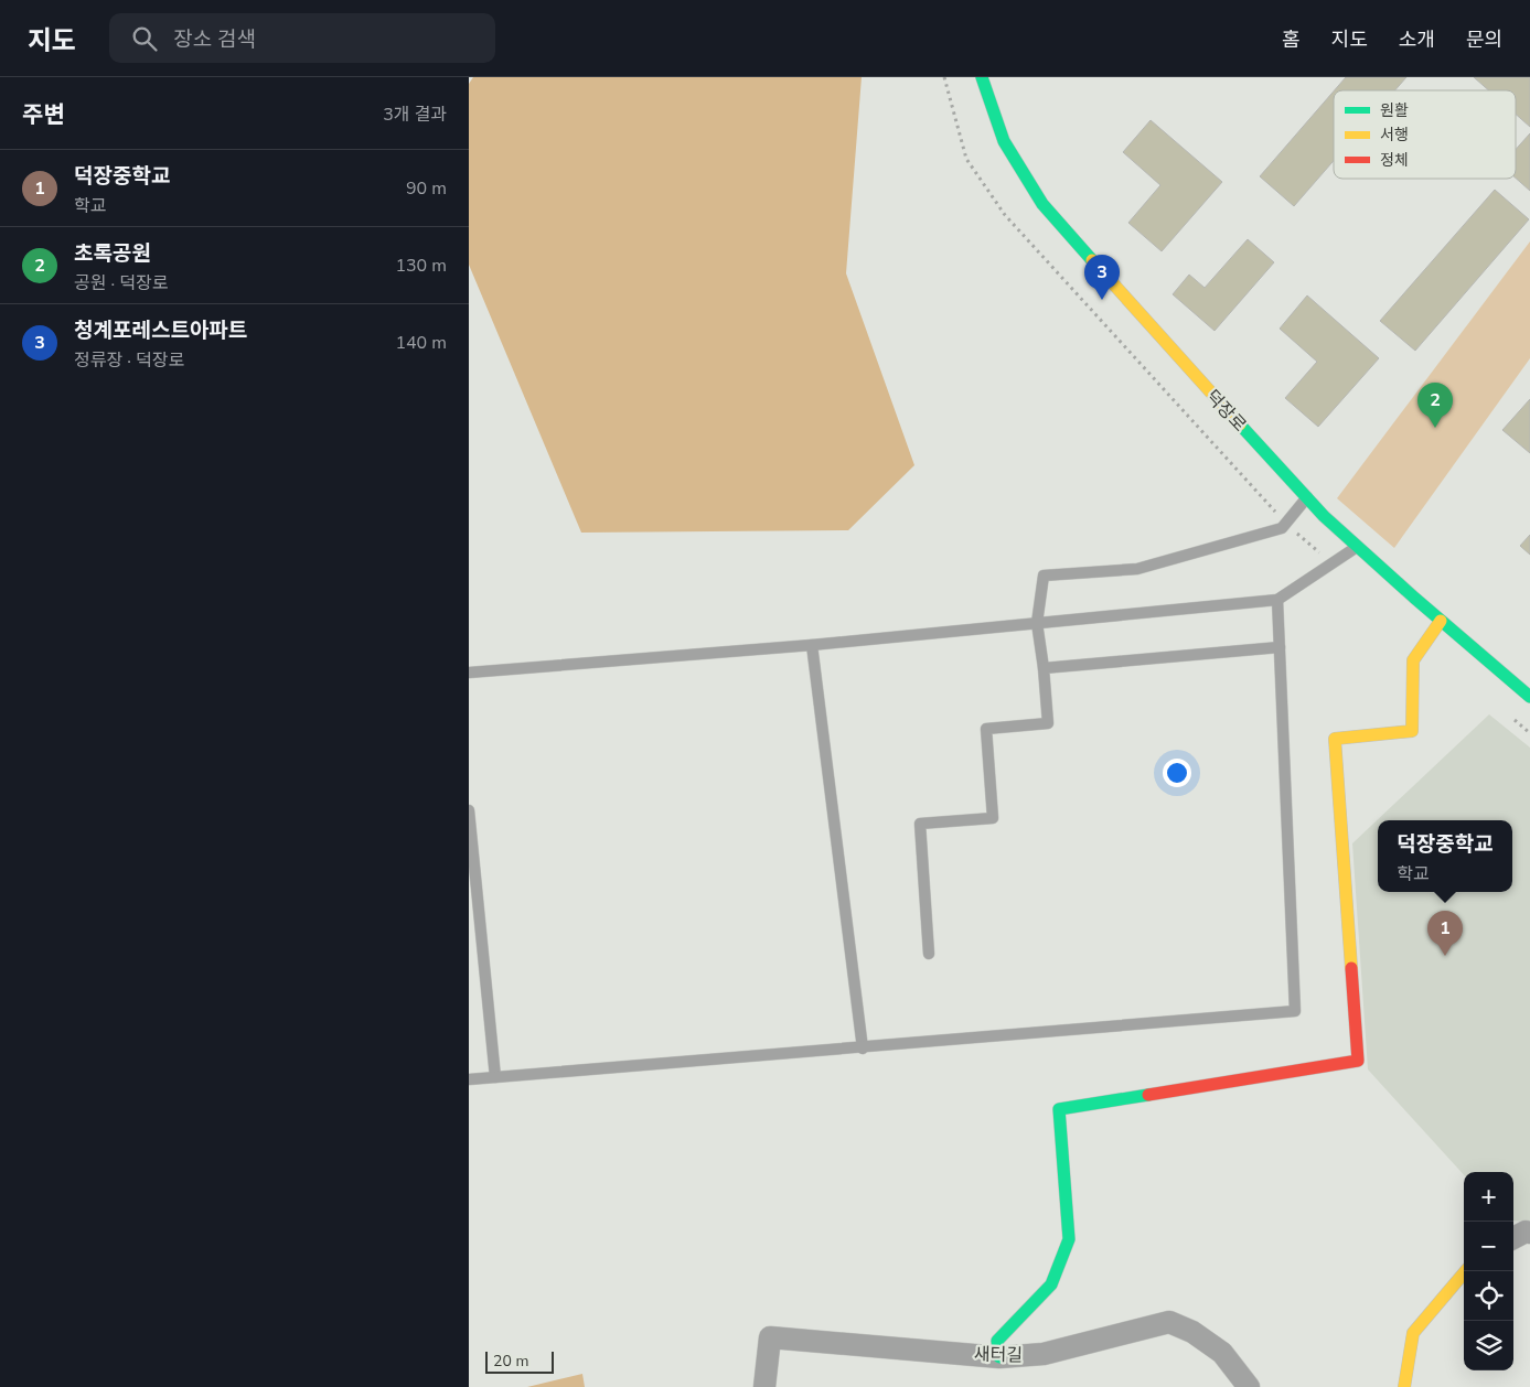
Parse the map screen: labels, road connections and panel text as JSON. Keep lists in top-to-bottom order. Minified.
{"streets":{"street":["덕장로","새터길"]},"legend":["원활","서행","정체"],"scale_bar":"20 m","page":{"header":"지도","search":"장소 검색","nav":["홈","지도","소개","문의"],"heading":["주변","3개 결과"],"list":[{"mark":"1","name":"덕장중학교","note":"학교","value":"90 m"},{"mark":"2","name":"초록공원","note":"공원 · 덕장로","value":"130 m"},{"mark":"3","name":"청계포레스트아파트","note":"정류장 · 덕장로","value":"140 m"}],"pins":["3","2","1"],"popup":["덕장중학교","학교"],"map_buttons":["+","−"],"scale":"20 m"}}
